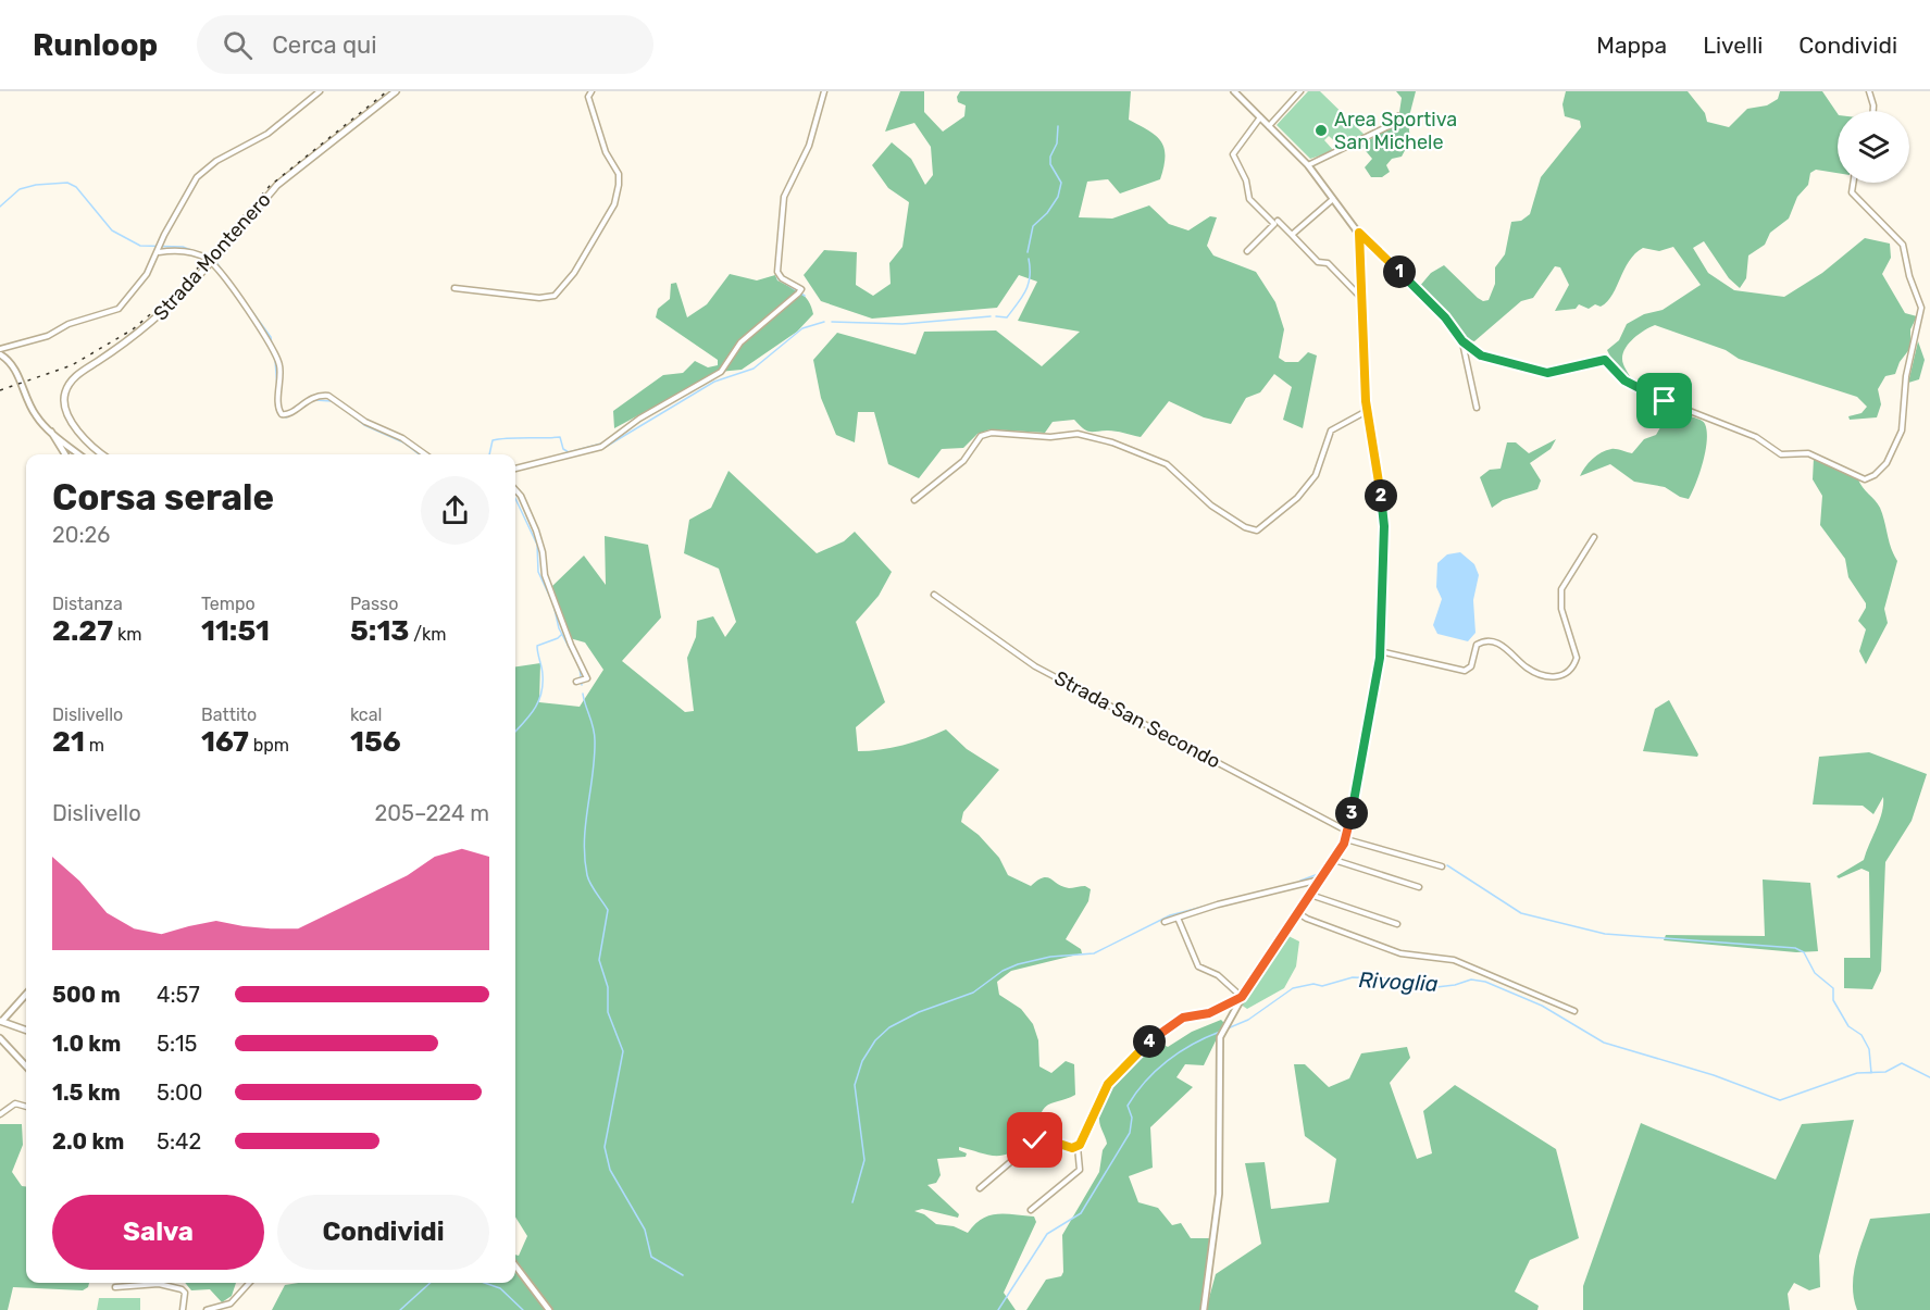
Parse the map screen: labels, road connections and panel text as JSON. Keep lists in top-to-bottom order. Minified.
{"streets":{"main road":["Strada Montenero"],"street":["Strada San Secondo"]},"water":["Rivoglia"],"places":["Area Sportiva San Michele"],"page":{"header":"Runloop","search":"Cerca qui","nav":["Mappa","Livelli","Condividi"],"pins":["1","2","3","4"],"heading":["Corsa serale","20:26"],"stats":[["Distanza","2.27 km"],["Tempo","11:51"],["Passo","5:13 /km"],["Dislivello","21 m"],["Battito","167 bpm"],["kcal","156"]],"chart":["Dislivello","205–224 m"],"list":[{"name":"500 m","note":"4:57"},{"name":"1.0 km","note":"5:15"},{"name":"1.5 km","note":"5:00"},{"name":"2.0 km","note":"5:42"}],"buttons":["Salva","Condividi"]}}
